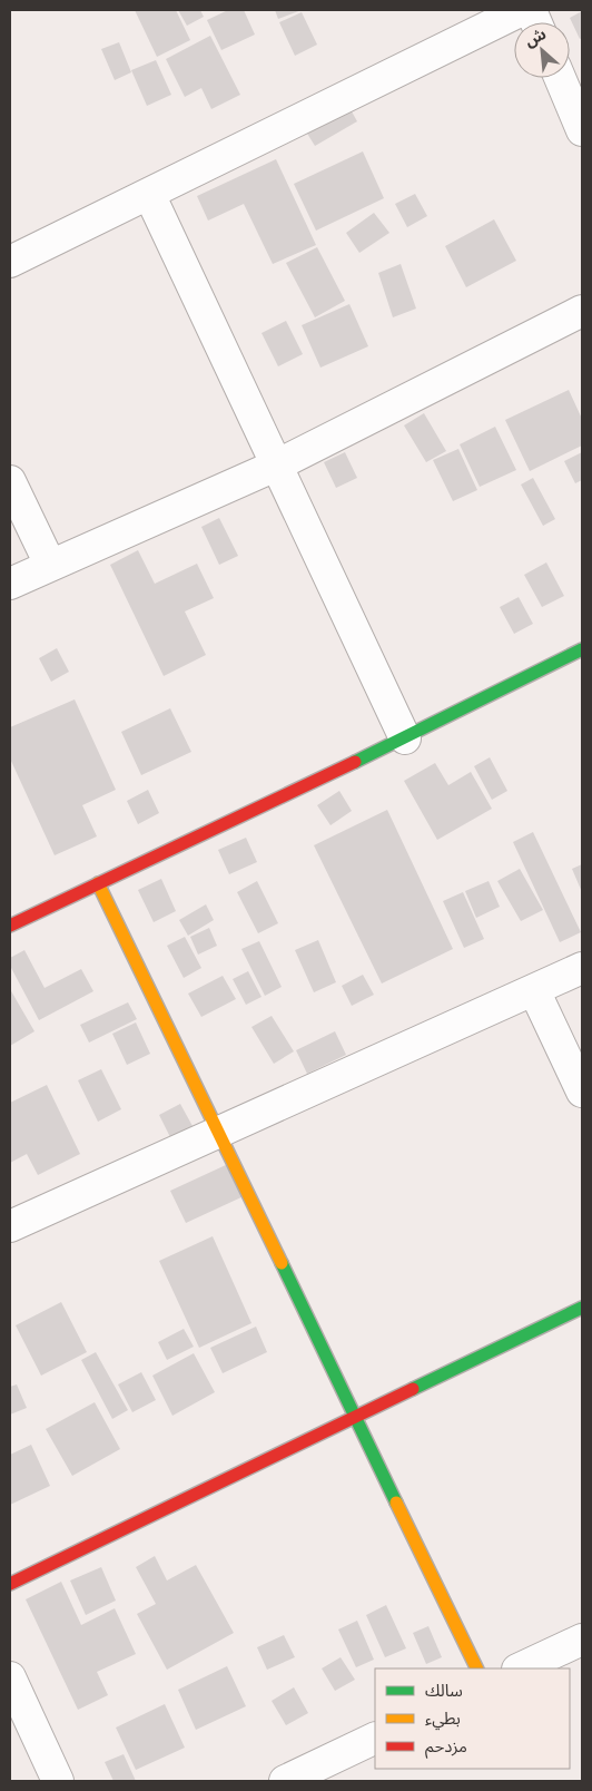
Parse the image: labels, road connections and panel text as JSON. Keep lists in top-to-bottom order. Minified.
{"legend":["سالك","بطيء","مزدحم"],"north":"top left"}
